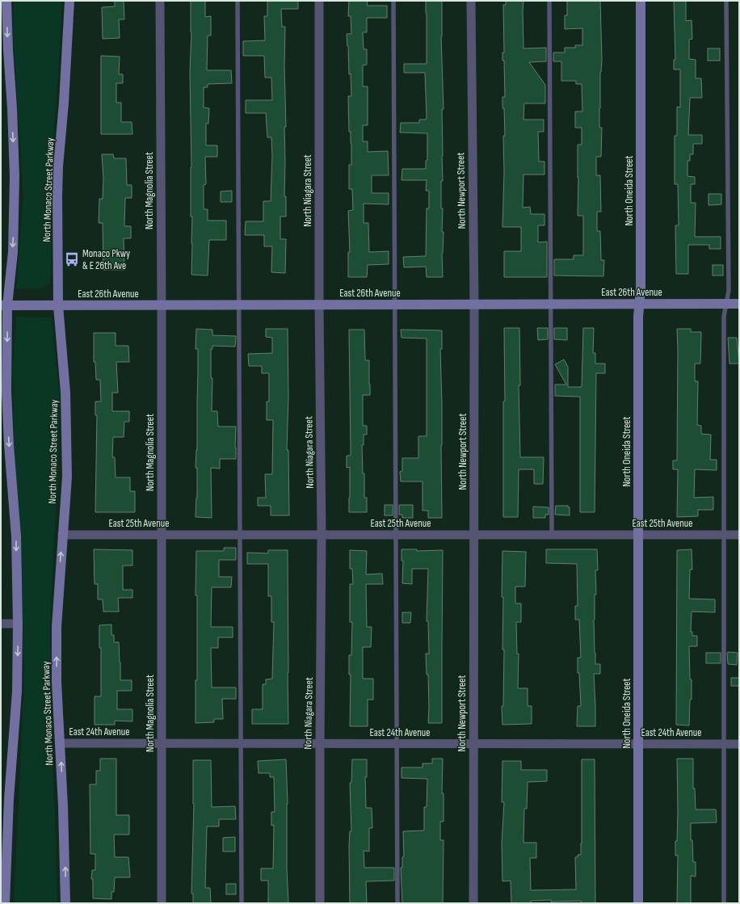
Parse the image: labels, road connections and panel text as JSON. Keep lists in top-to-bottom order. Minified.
{"streets":{"main road":["North Monaco Street Parkway","North Oneida Street","East 26th Avenue"],"street":["North Magnolia Street","North Niagara Street","North Newport Street","East 25th Avenue","East 24th Avenue"]},"crossings":[["North Monaco Street Parkway","East 26th Avenue"],["North Monaco Street Parkway","East 25th Avenue"],["North Monaco Street Parkway","East 24th Avenue"],["North Magnolia Street","East 26th Avenue"],["North Magnolia Street","East 25th Avenue"],["North Magnolia Street","East 24th Avenue"],["North Niagara Street","East 26th Avenue"],["North Niagara Street","East 25th Avenue"],["North Niagara Street","East 24th Avenue"],["North Newport Street","East 26th Avenue"],["North Newport Street","East 25th Avenue"],["North Newport Street","East 24th Avenue"],["North Oneida Street","East 26th Avenue"],["North Oneida Street","East 25th Avenue"],["North Oneida Street","East 24th Avenue"]],"places":{"bus stop":["Monaco Pkwy & E 26th Ave"]}}
